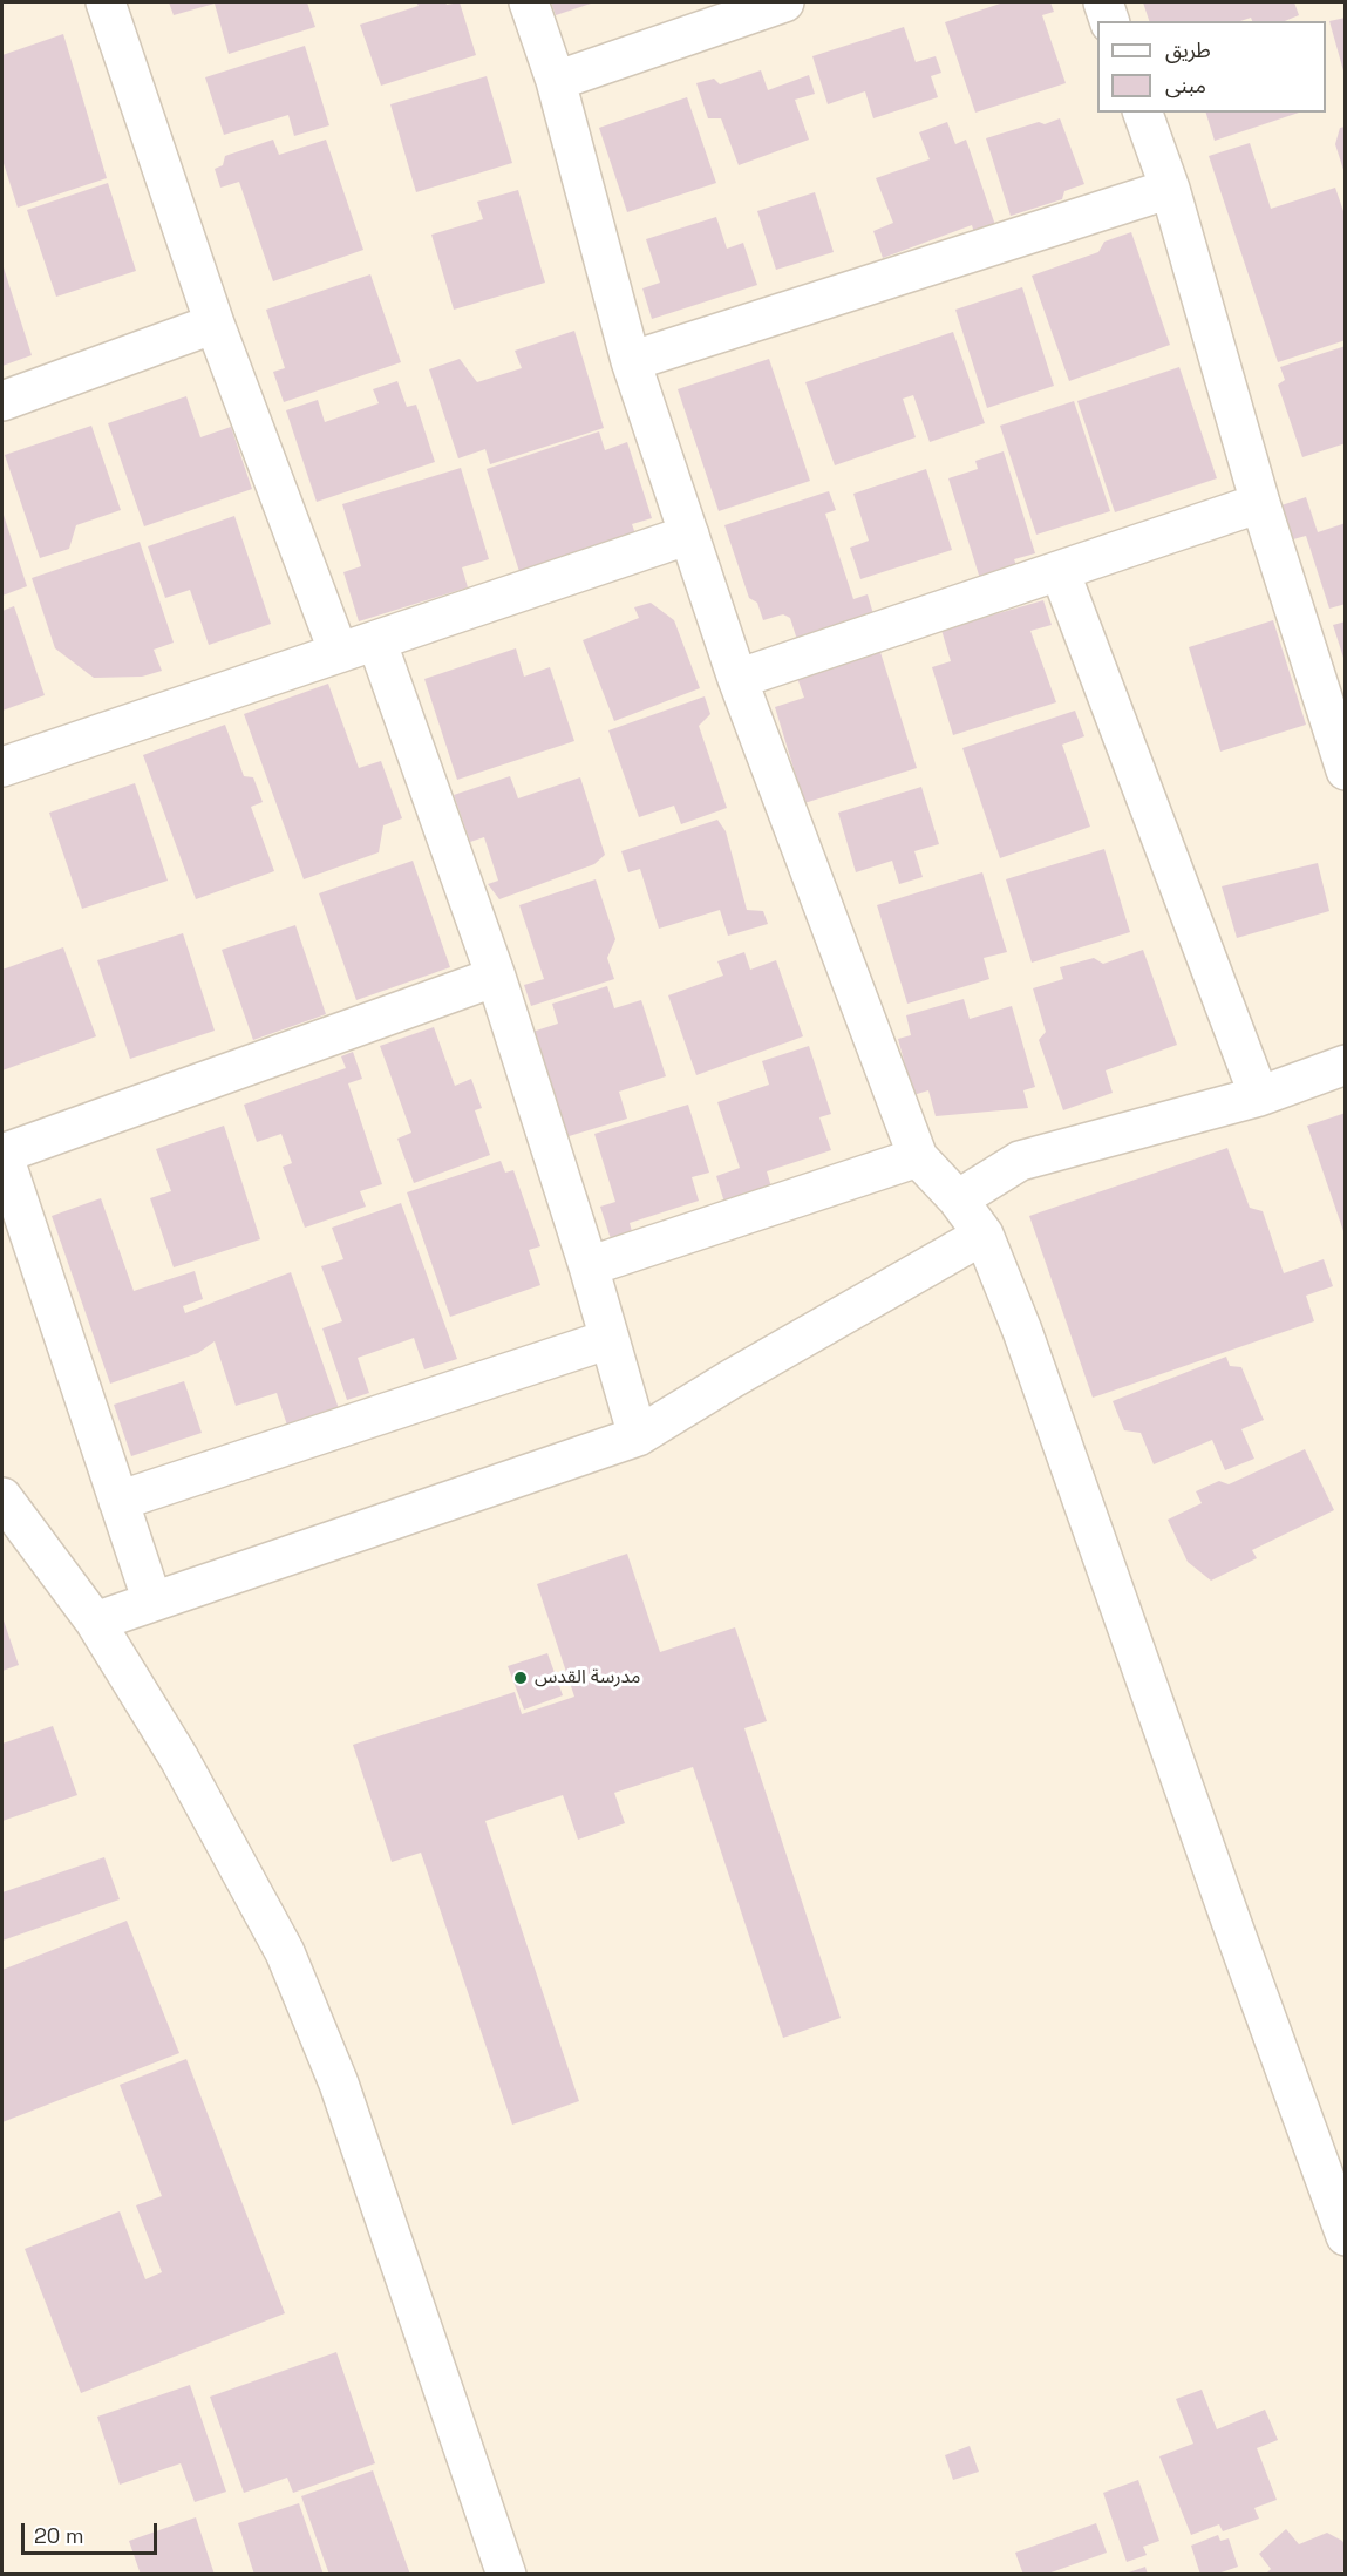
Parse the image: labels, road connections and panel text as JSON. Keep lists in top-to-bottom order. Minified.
{"places":["مدرسة القدس"],"legend":["طريق","مبنى"],"scale_bar":"20 m"}
